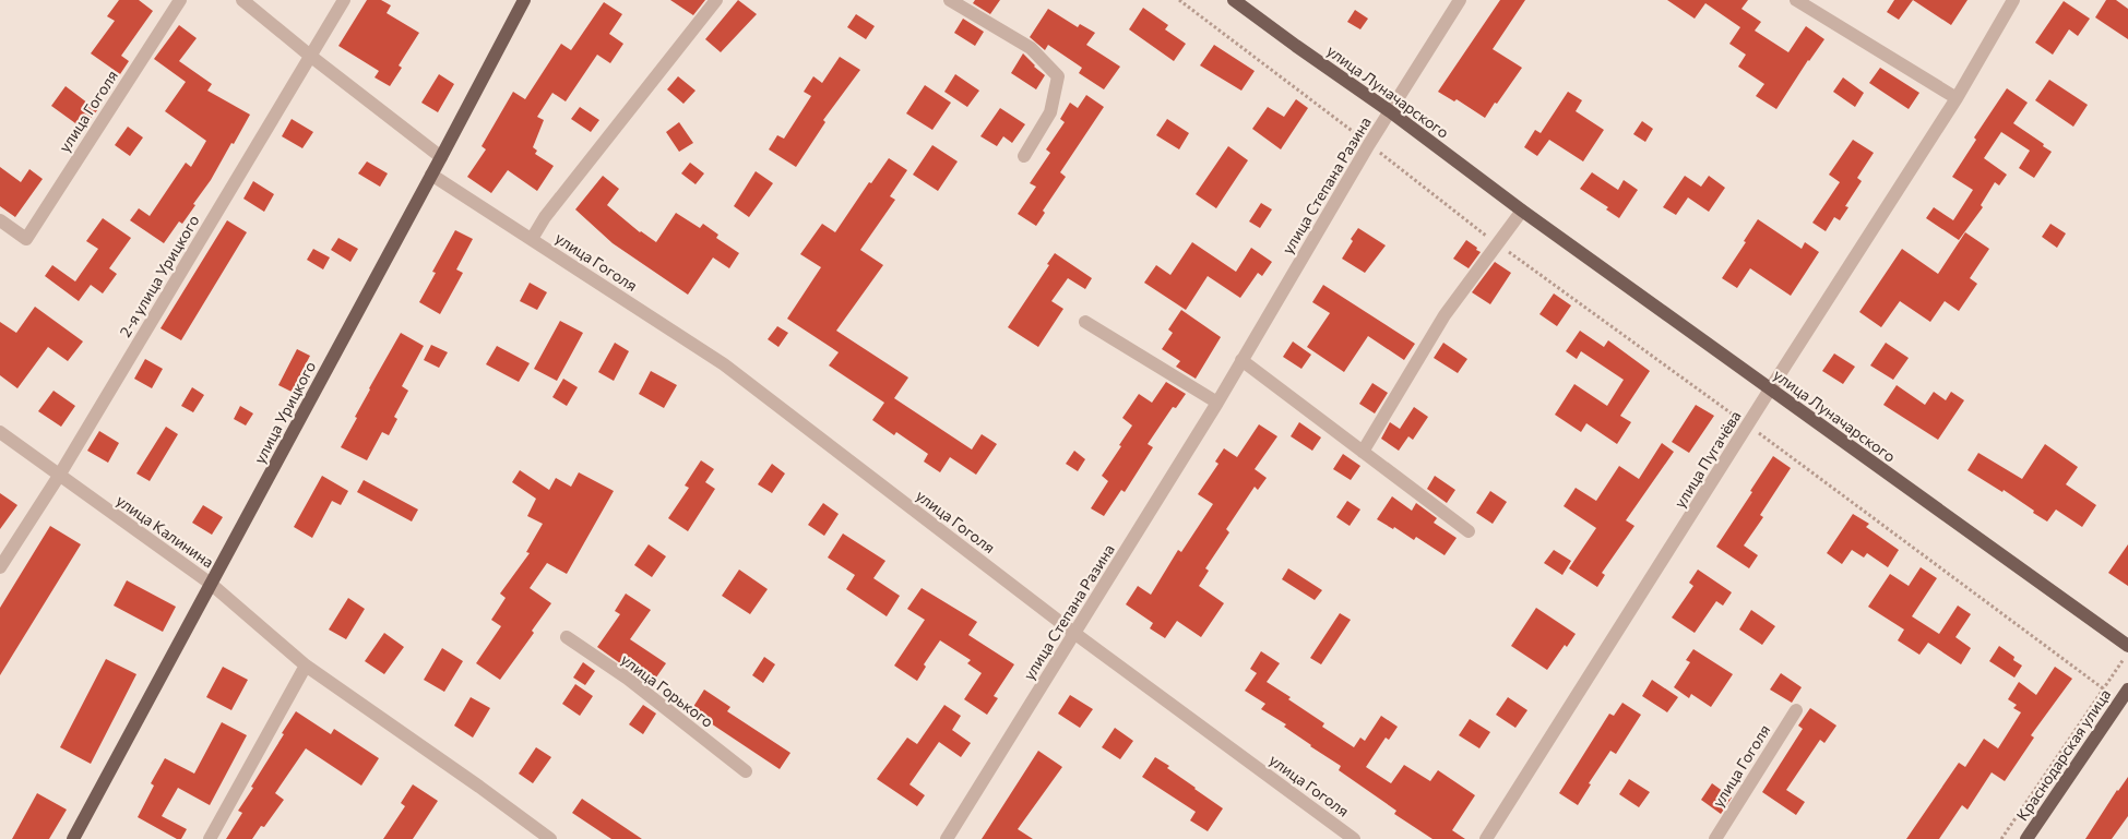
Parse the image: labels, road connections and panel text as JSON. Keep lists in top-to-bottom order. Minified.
{"streets":{"main road":["улица Луначарского","улица Урицкого","Краснодарская улица"],"street":["улица Гоголя","улица Степана Разина","2-я улица Урицкого","улица Пугачёва","улица Калинина","улица Горького"]},"crossings":[["улица Луначарского","улица Степана Разина"],["улица Луначарского","улица Пугачёва"],["улица Гоголя","улица Степана Разина"],["улица Гоголя","улица Урицкого"],["2-я улица Урицкого","улица Калинина"],["улица Урицкого","улица Калинина"]]}
